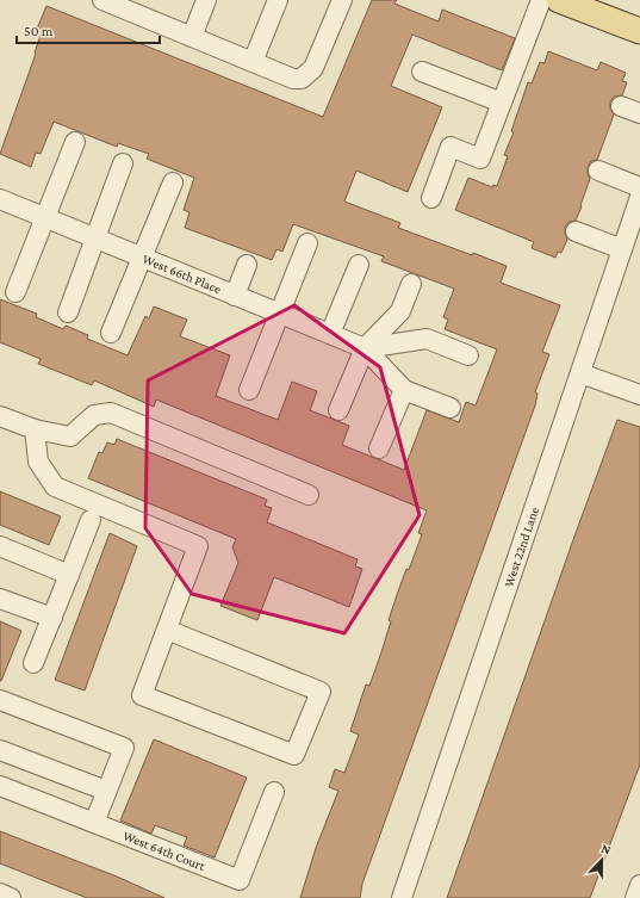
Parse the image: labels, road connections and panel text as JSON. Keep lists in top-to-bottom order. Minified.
{"streets":{"street":["West 66th Place","West 22nd Lane","West 64th Court"]},"scale_bar":"50 m","north":"top"}
